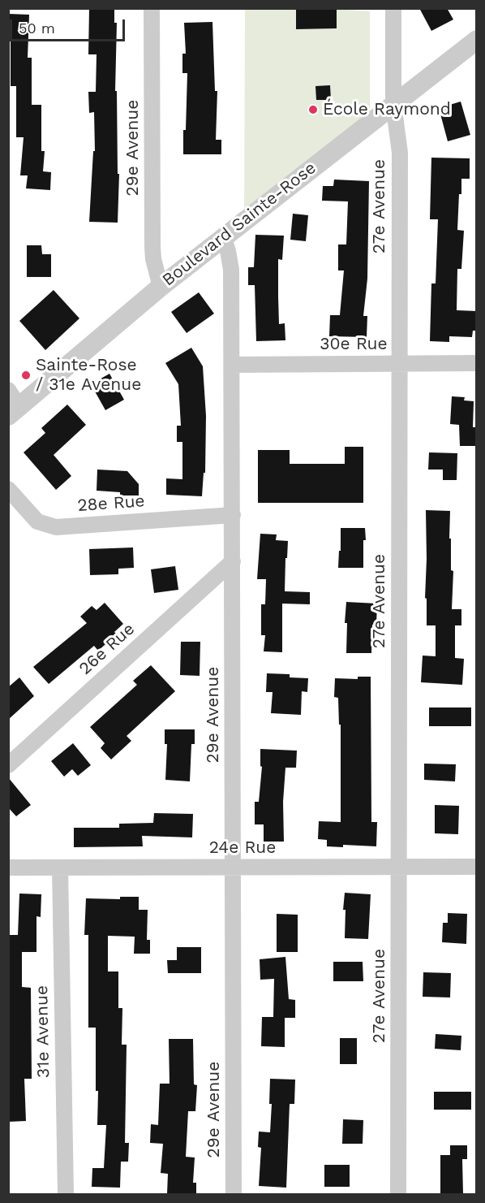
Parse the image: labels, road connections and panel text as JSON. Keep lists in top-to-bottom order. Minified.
{"streets":{"street":["29e Avenue","27e Avenue","Boulevard Sainte-Rose","30e Rue","28e Rue","26e Rue","24e Rue","31e Avenue"]},"crossings":[["29e Avenue","Boulevard Sainte-Rose"],["29e Avenue","30e Rue"],["29e Avenue","28e Rue"],["29e Avenue","26e Rue"],["29e Avenue","24e Rue"],["27e Avenue","Boulevard Sainte-Rose"],["27e Avenue","30e Rue"],["27e Avenue","24e Rue"],["24e Rue","31e Avenue"]],"places":["École Raymond","Sainte-Rose / 31e Avenue"],"scale_bar":"50 m"}
